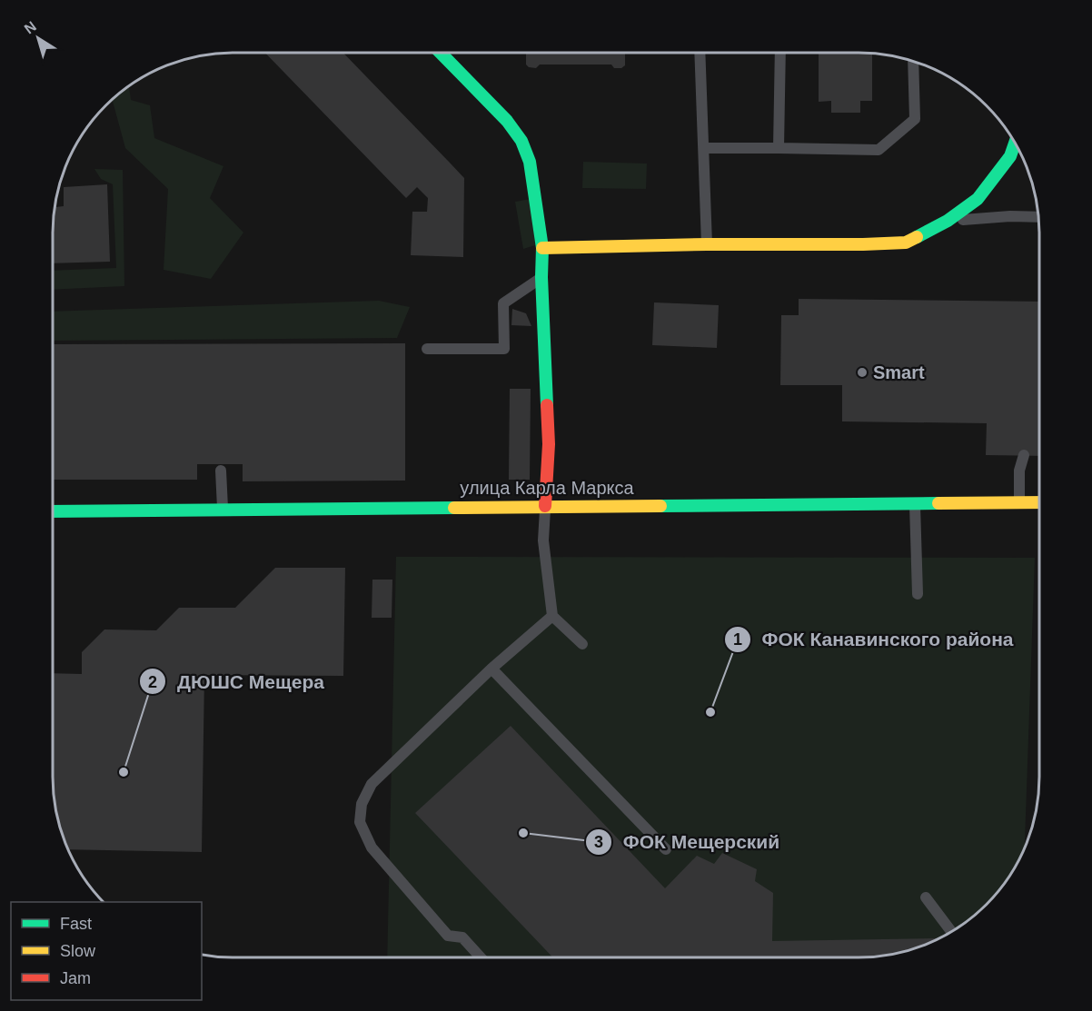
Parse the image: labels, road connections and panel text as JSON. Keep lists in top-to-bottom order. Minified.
{"streets":{"street":["улица Карла Маркса"]},"places":["Smart","ФОК Канавинского района","ДЮШС Мещера","ФОК Мещерский"],"legend":["Fast","Slow","Jam"],"north":"top left"}
